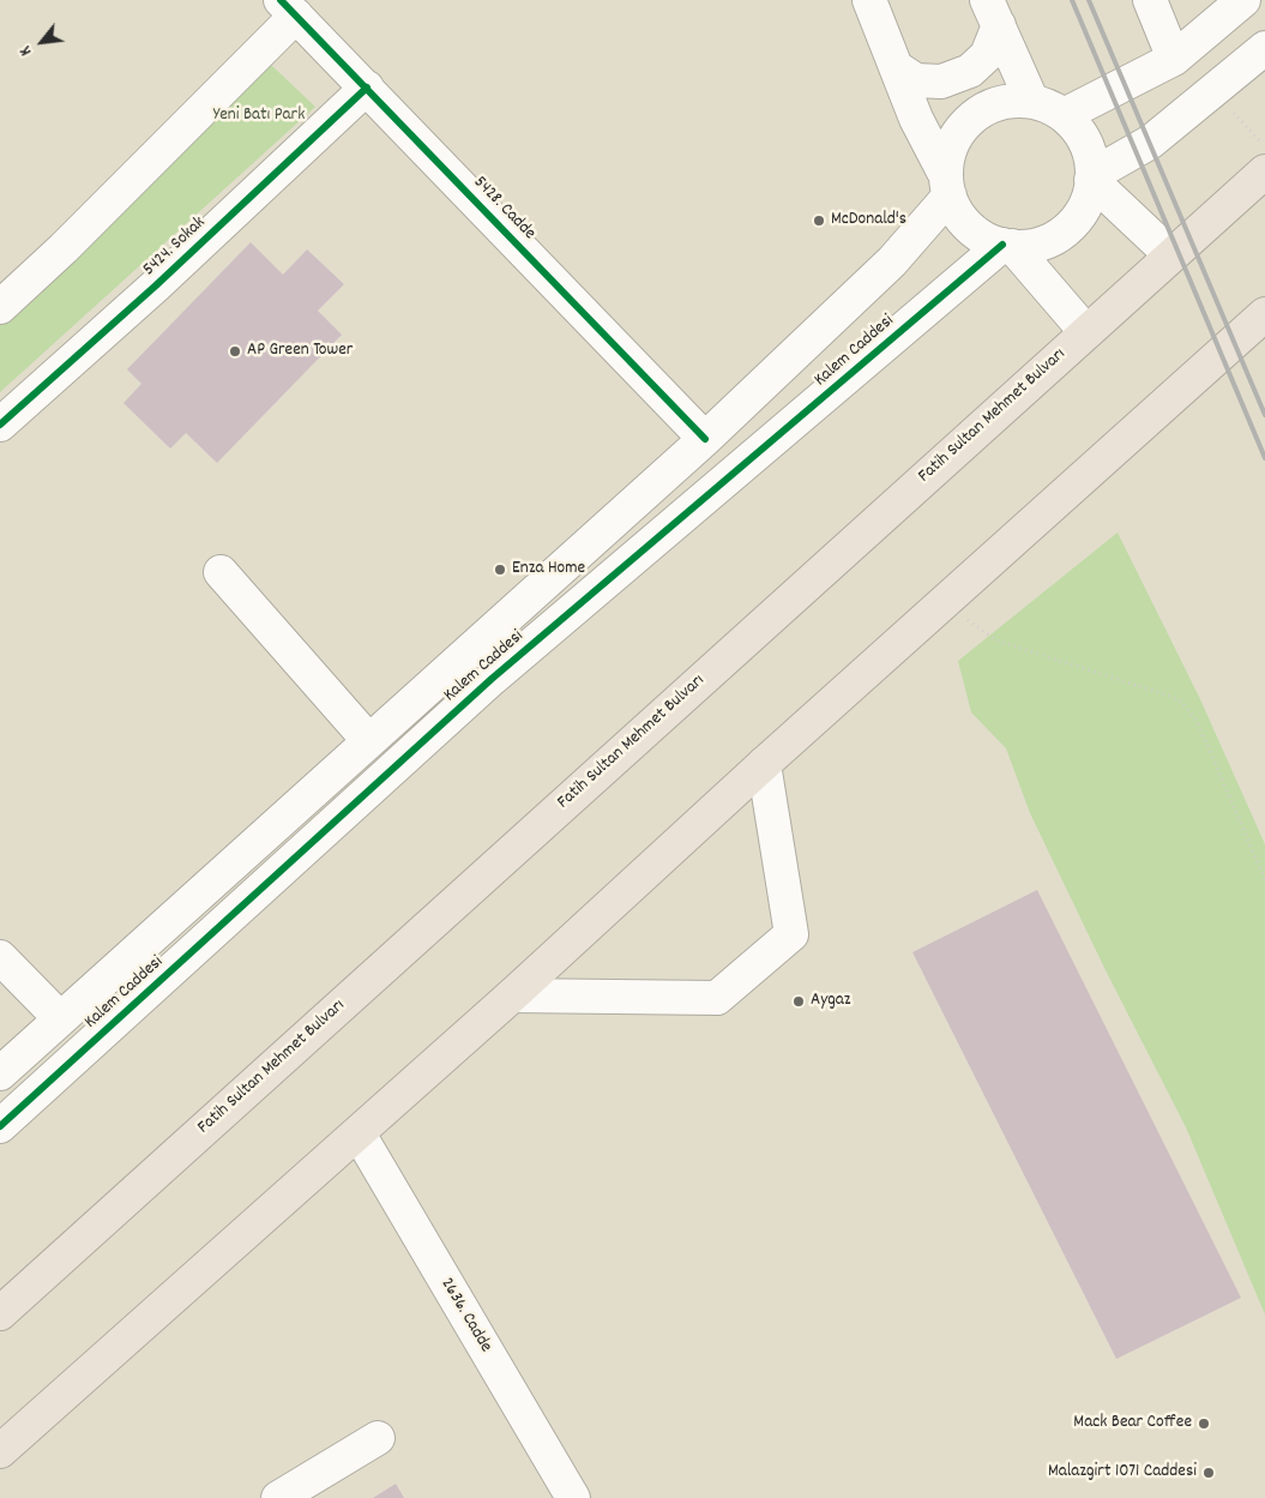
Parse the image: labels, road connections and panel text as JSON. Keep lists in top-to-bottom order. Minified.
{"streets":{"highway":["Fatih Sultan Mehmet Bulvarı"],"street":["5428. Cadde","5424. Sokak","Kalem Caddesi","2636. Cadde"]},"crossings":[["5428. Cadde","5424. Sokak"],["5428. Cadde","Kalem Caddesi"]],"parks":["Yeni Batı Park"],"places":["McDonald's","AP Green Tower","Enza Home","Aygaz","Mack Bear Coffee","Malazgirt 1071 Caddesi"],"north":"bottom left"}
